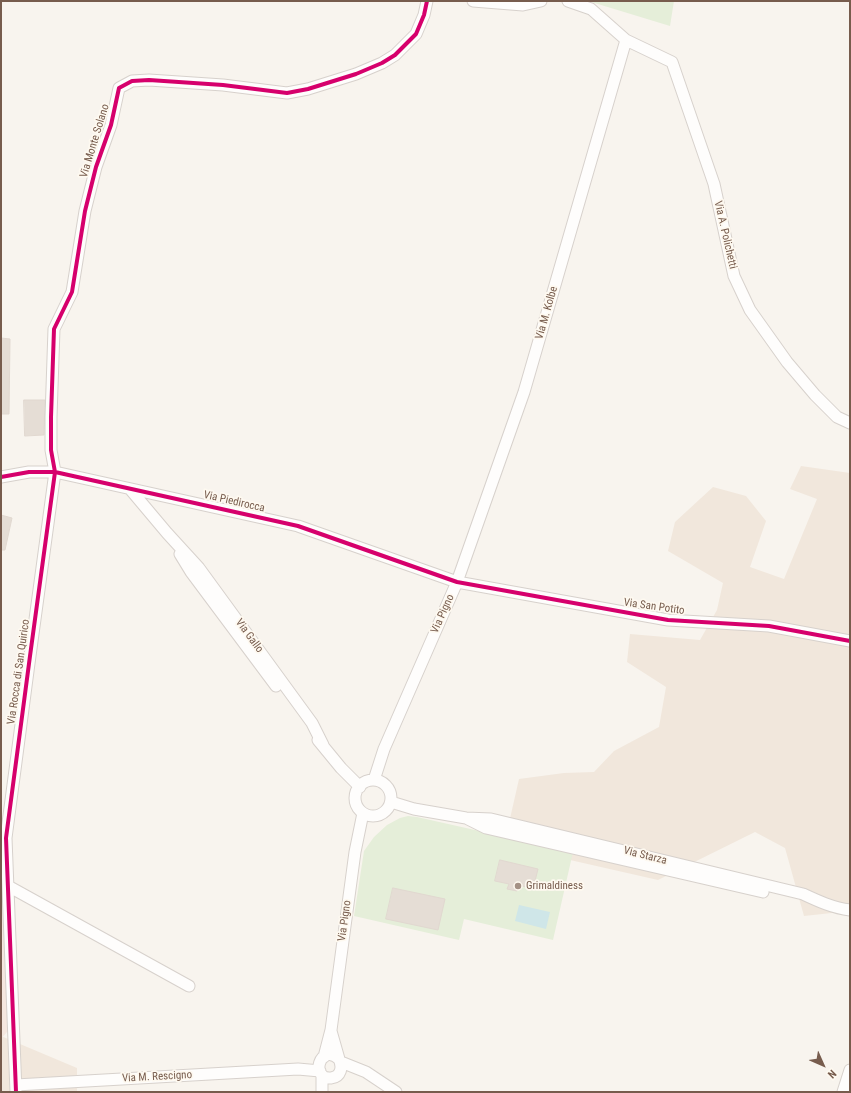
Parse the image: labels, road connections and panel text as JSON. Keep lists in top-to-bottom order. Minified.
{"streets":{"street":["Via Monte Solano","Via A. Polichetti","Via M. Kolbe","Via Piedirocca","Via San Potito","Via Pigno","Via Gallo","Via Rocca di San Quirico","Via Starza","Via M. Rescigno"]},"crossings":[["Via Monte Solano","Via Piedirocca"],["Via Monte Solano","Via Rocca di San Quirico"],["Via A. Polichetti","Via M. Kolbe"],["Via M. Kolbe","Via Piedirocca"],["Via M. Kolbe","Via San Potito"],["Via M. Kolbe","Via Pigno"],["Via Piedirocca","Via San Potito"],["Via Piedirocca","Via Pigno"],["Via Piedirocca","Via Gallo"],["Via Piedirocca","Via Rocca di San Quirico"],["Via San Potito","Via Pigno"],["Via Pigno","Via Gallo"],["Via Pigno","Via Starza"],["Via Pigno","Via M. Rescigno"],["Via Gallo","Via Starza"],["Via Rocca di San Quirico","Via M. Rescigno"]],"places":["Grimaldiness"],"north":"bottom right"}
